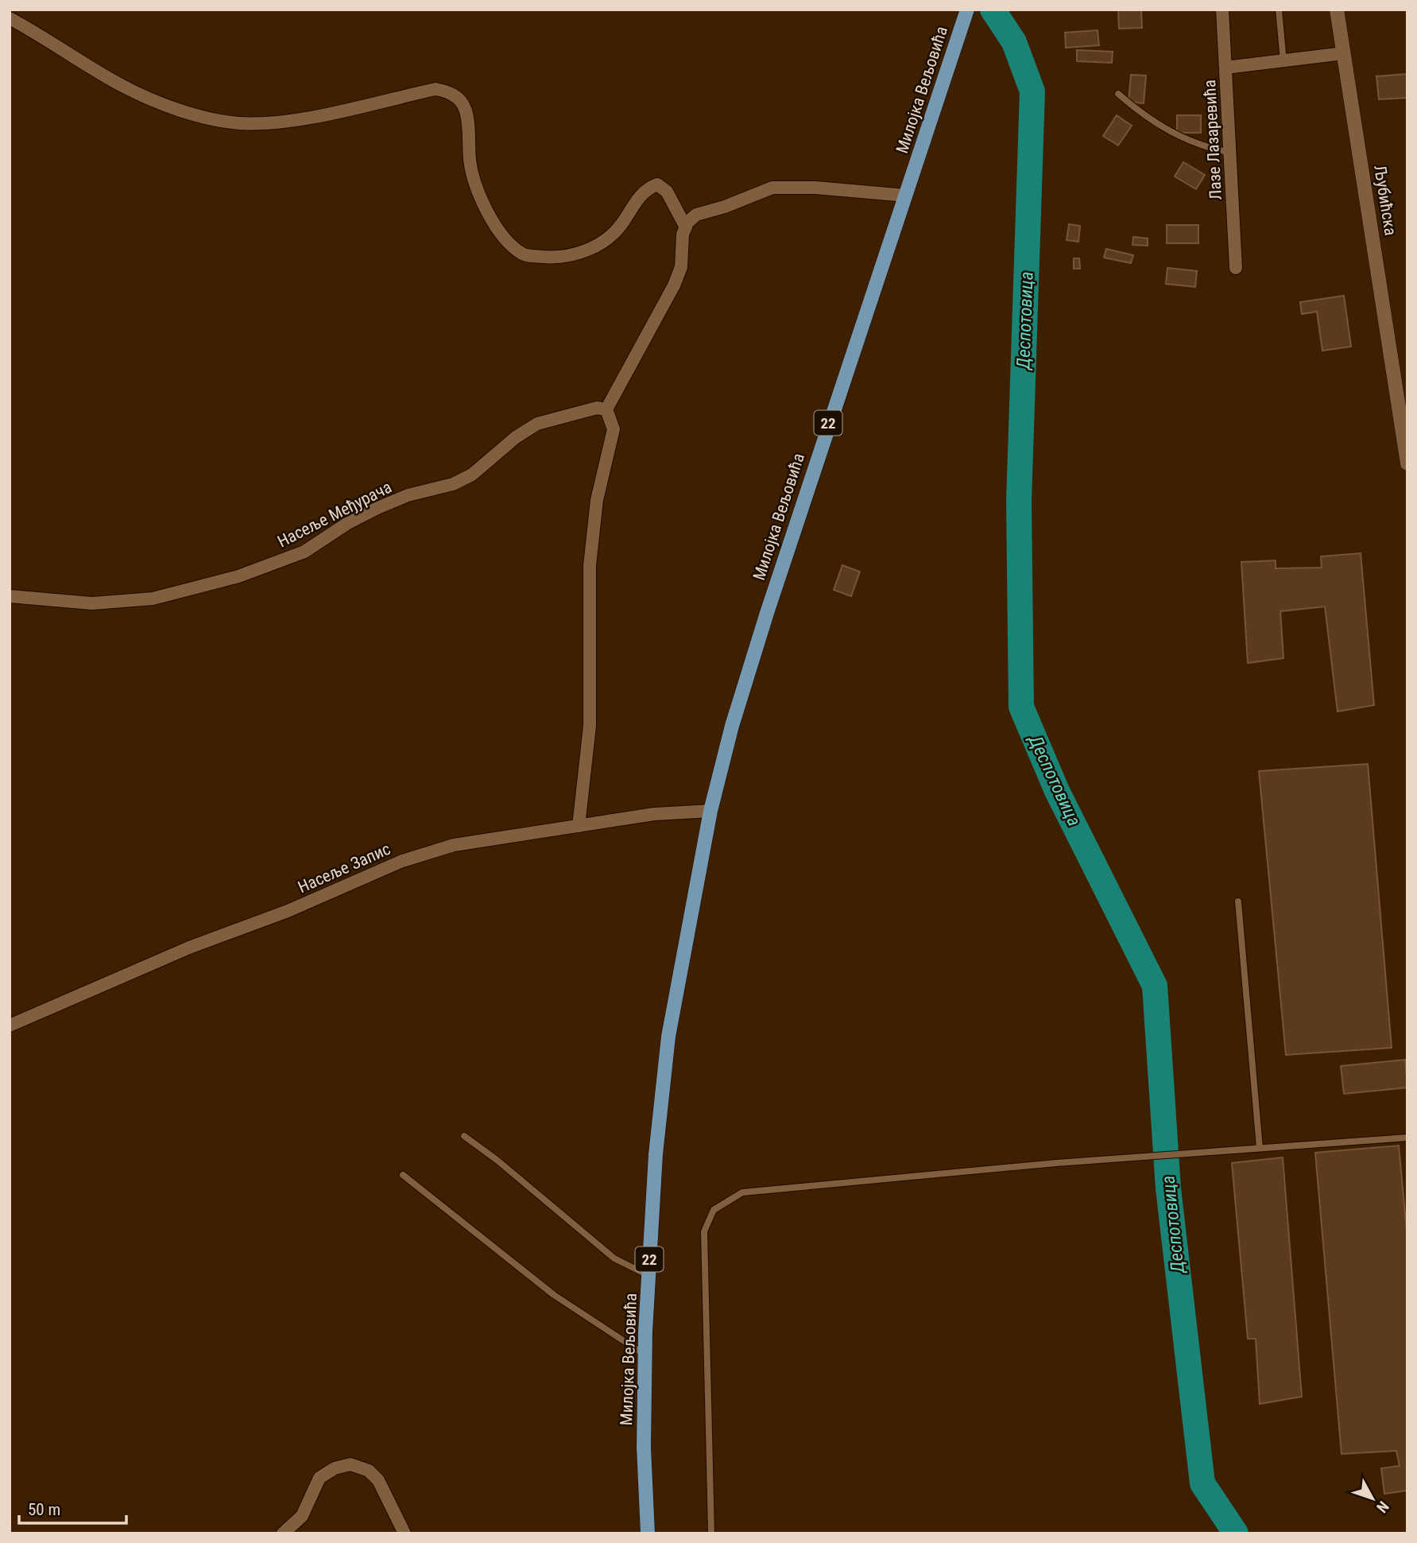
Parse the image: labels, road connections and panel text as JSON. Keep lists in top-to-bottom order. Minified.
{"streets":{"main road":["Милојка Вељовића","22"],"street":["Лазе Лазаревића","Љубићска","Насеље Међурача","Насеље Запис"]},"crossings":[["Милојка Вељовића","Насеље Запис"]],"water":["Деспотовица"],"scale_bar":"50 m","north":"bottom right"}
